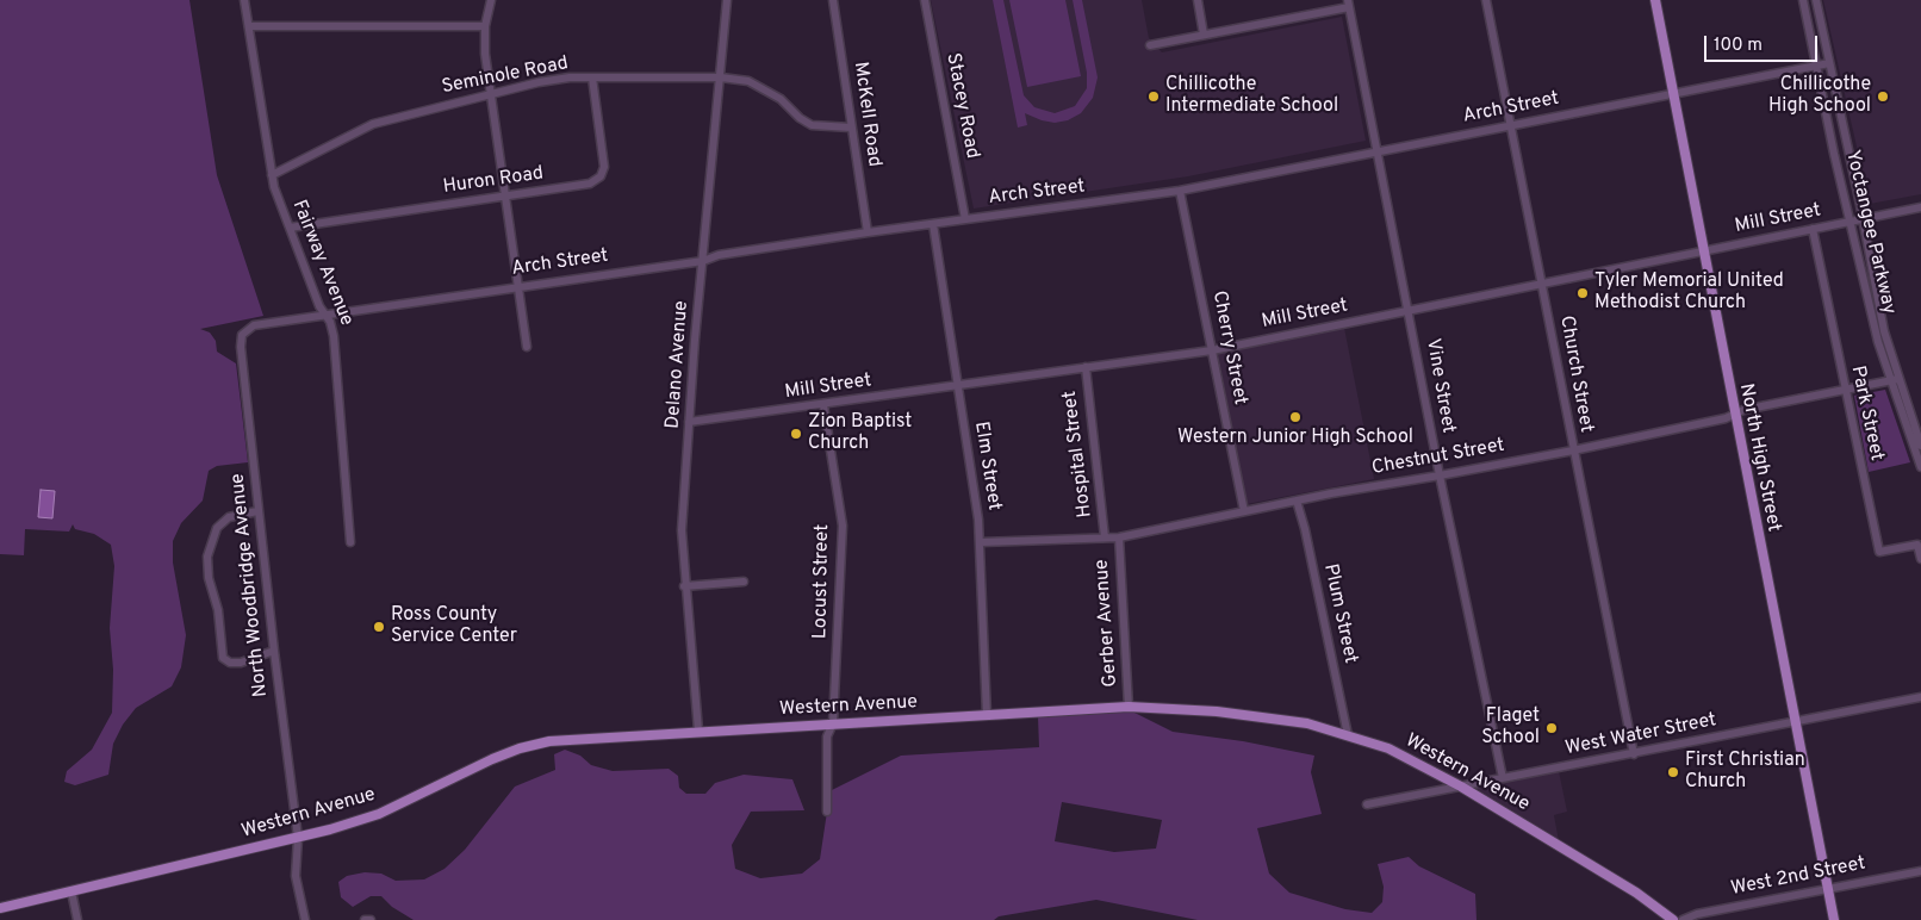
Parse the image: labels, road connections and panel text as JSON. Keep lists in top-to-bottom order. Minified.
{"streets":{"main road":["North High Street","Western Avenue"],"street":["Seminole Road","Stacey Road","Arch Street","McKell Road","Huron Road","Mill Street","Yoctangee Parkway","Fairway Avenue","Cherry Street","Delano Avenue","Church Street","Vine Street","Park Street","Hospital Street","Chestnut Street","Elm Street","Locust Street","North Woodbridge Avenue","Plum Street","Gerber Avenue","West Water Street","West 2nd Street"]},"crossings":[["Seminole Road","McKell Road"],["Seminole Road","Huron Road"],["Seminole Road","Fairway Avenue"],["Seminole Road","Delano Avenue"],["Stacey Road","Arch Street"],["Arch Street","McKell Road"],["Arch Street","Yoctangee Parkway"],["Arch Street","Fairway Avenue"],["Arch Street","Cherry Street"],["Arch Street","Delano Avenue"],["Arch Street","Church Street"],["Arch Street","Vine Street"],["Arch Street","North High Street"],["Arch Street","Elm Street"],["Arch Street","North Woodbridge Avenue"],["Huron Road","Fairway Avenue"],["Mill Street","Yoctangee Parkway"],["Mill Street","Cherry Street"],["Mill Street","Delano Avenue"],["Mill Street","Church Street"],["Mill Street","Vine Street"],["Mill Street","Park Street"],["Mill Street","Hospital Street"],["Mill Street","North High Street"],["Mill Street","Elm Street"],["Mill Street","Locust Street"],["Yoctangee Parkway","Chestnut Street"],["Cherry Street","Chestnut Street"],["Delano Avenue","Western Avenue"],["Church Street","Chestnut Street"],["Church Street","West Water Street"],["Vine Street","Chestnut Street"],["Vine Street","West Water Street"],["Park Street","Chestnut Street"],["Hospital Street","Chestnut Street"],["Chestnut Street","North High Street"],["Chestnut Street","Elm Street"],["Chestnut Street","Plum Street"],["Chestnut Street","Gerber Avenue"],["North High Street","West Water Street"],["North High Street","West 2nd Street"],["Elm Street","Western Avenue"],["Locust Street","Western Avenue"],["North Woodbridge Avenue","Western Avenue"],["Plum Street","Western Avenue"],["Gerber Avenue","Western Avenue"],["Western Avenue","West Water Street"]],"places":["Chillicothe Intermediate School","Chillicothe High School","Tyler Memorial United Methodist Church","Western Junior High School","Zion Baptist Church","Ross County Service Center","Flaget School","First Christian Church"],"scale_bar":"100 m"}
